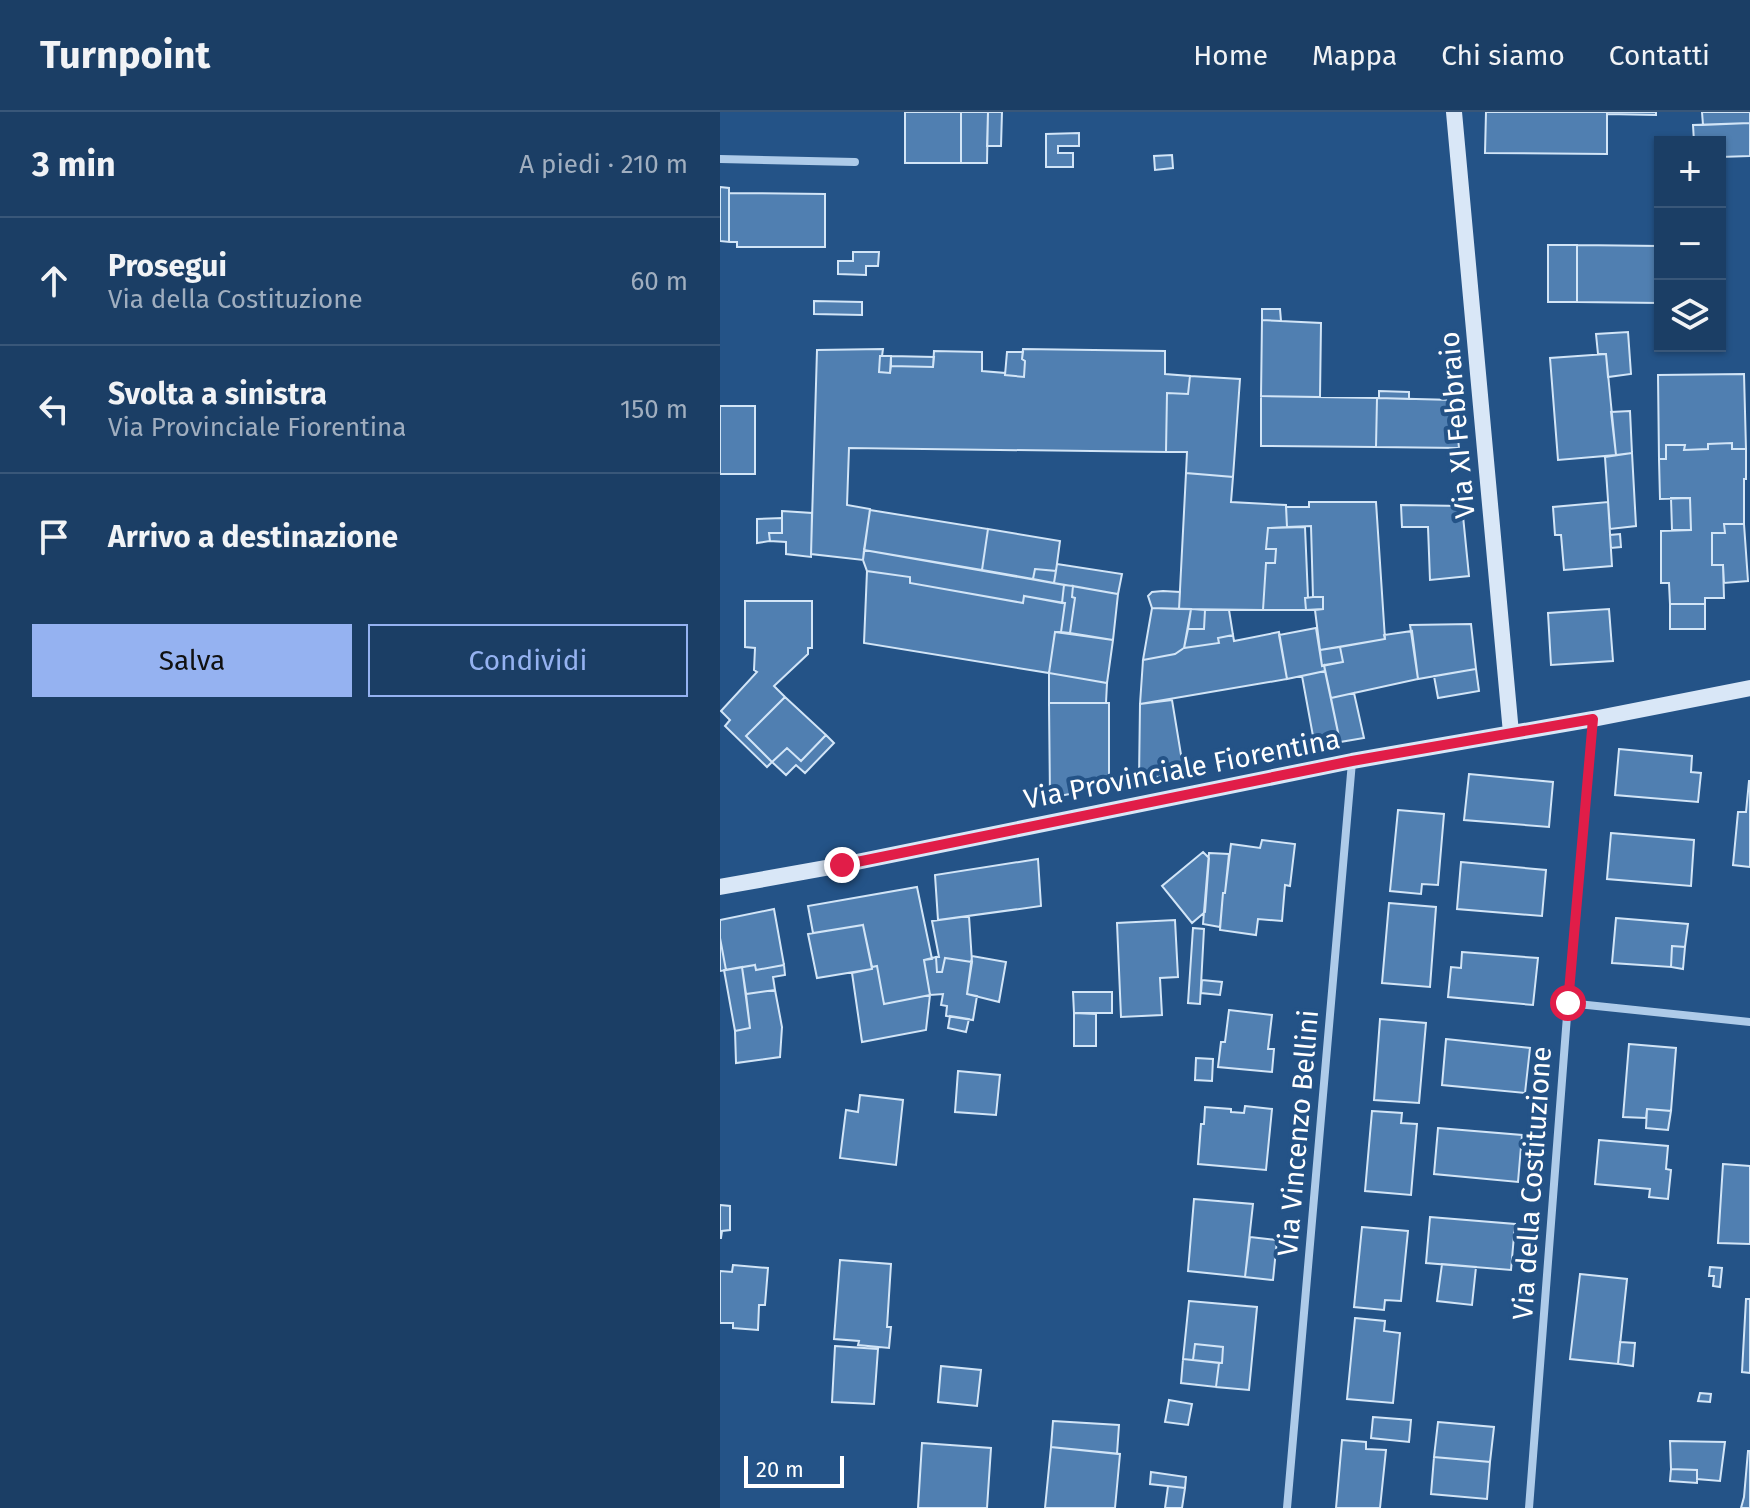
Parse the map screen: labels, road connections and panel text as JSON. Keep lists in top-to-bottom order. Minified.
{"streets":{"main road":["Via XI Febbraio","Via Provinciale Fiorentina"],"street":["Via Vincenzo Bellini","Via della Costituzione"]},"crossings":[["Via XI Febbraio","Via Provinciale Fiorentina"],["Via Provinciale Fiorentina","Via Vincenzo Bellini"],["Via Provinciale Fiorentina","Via della Costituzione"]],"scale_bar":"20 m","page":{"header":"Turnpoint","nav":["Home","Mappa","Chi siamo","Contatti"],"heading":["3 min","A piedi · 210 m"],"map_buttons":["+","−"],"list":[["Prosegui","Via della Costituzione","60 m"],["Svolta a sinistra","Via Provinciale Fiorentina","150 m"],"Arrivo a destinazione"],"buttons":["Salva","Condividi"],"scale":"20 m"}}
